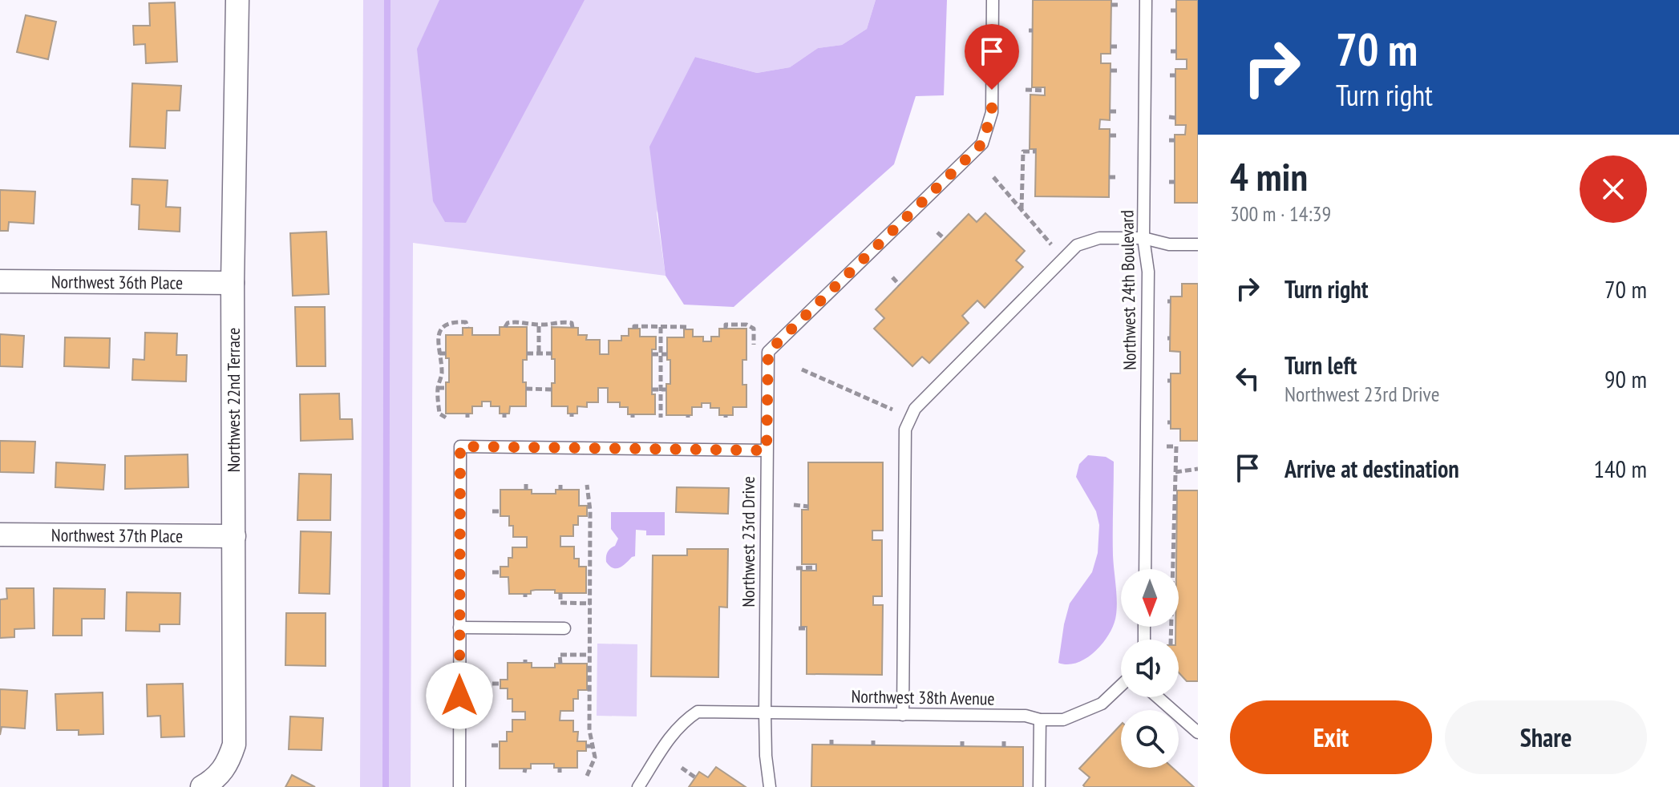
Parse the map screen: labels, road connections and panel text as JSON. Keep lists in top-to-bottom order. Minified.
{"streets":{"street":["Northwest 36th Place","Northwest 22nd Terrace","Northwest 37th Place"],"lane":["Northwest 24th Boulevard","Northwest 23rd Drive","Northwest 38th Avenue"]},"crossings":[["Northwest 36th Place","Northwest 22nd Terrace"],["Northwest 22nd Terrace","Northwest 37th Place"],["Northwest 23rd Drive","Northwest 38th Avenue"]],"north":"bottom","page":{"turn":["70 m","Turn right"],"heading":["4 min","300 m · 14:39"],"list":[{"name":"Turn right","value":"70 m"},{"name":"Turn left","note":"Northwest 23rd Drive","value":"90 m"},{"name":"Arrive at destination","value":"140 m"}],"buttons":["Exit","Share"]}}
